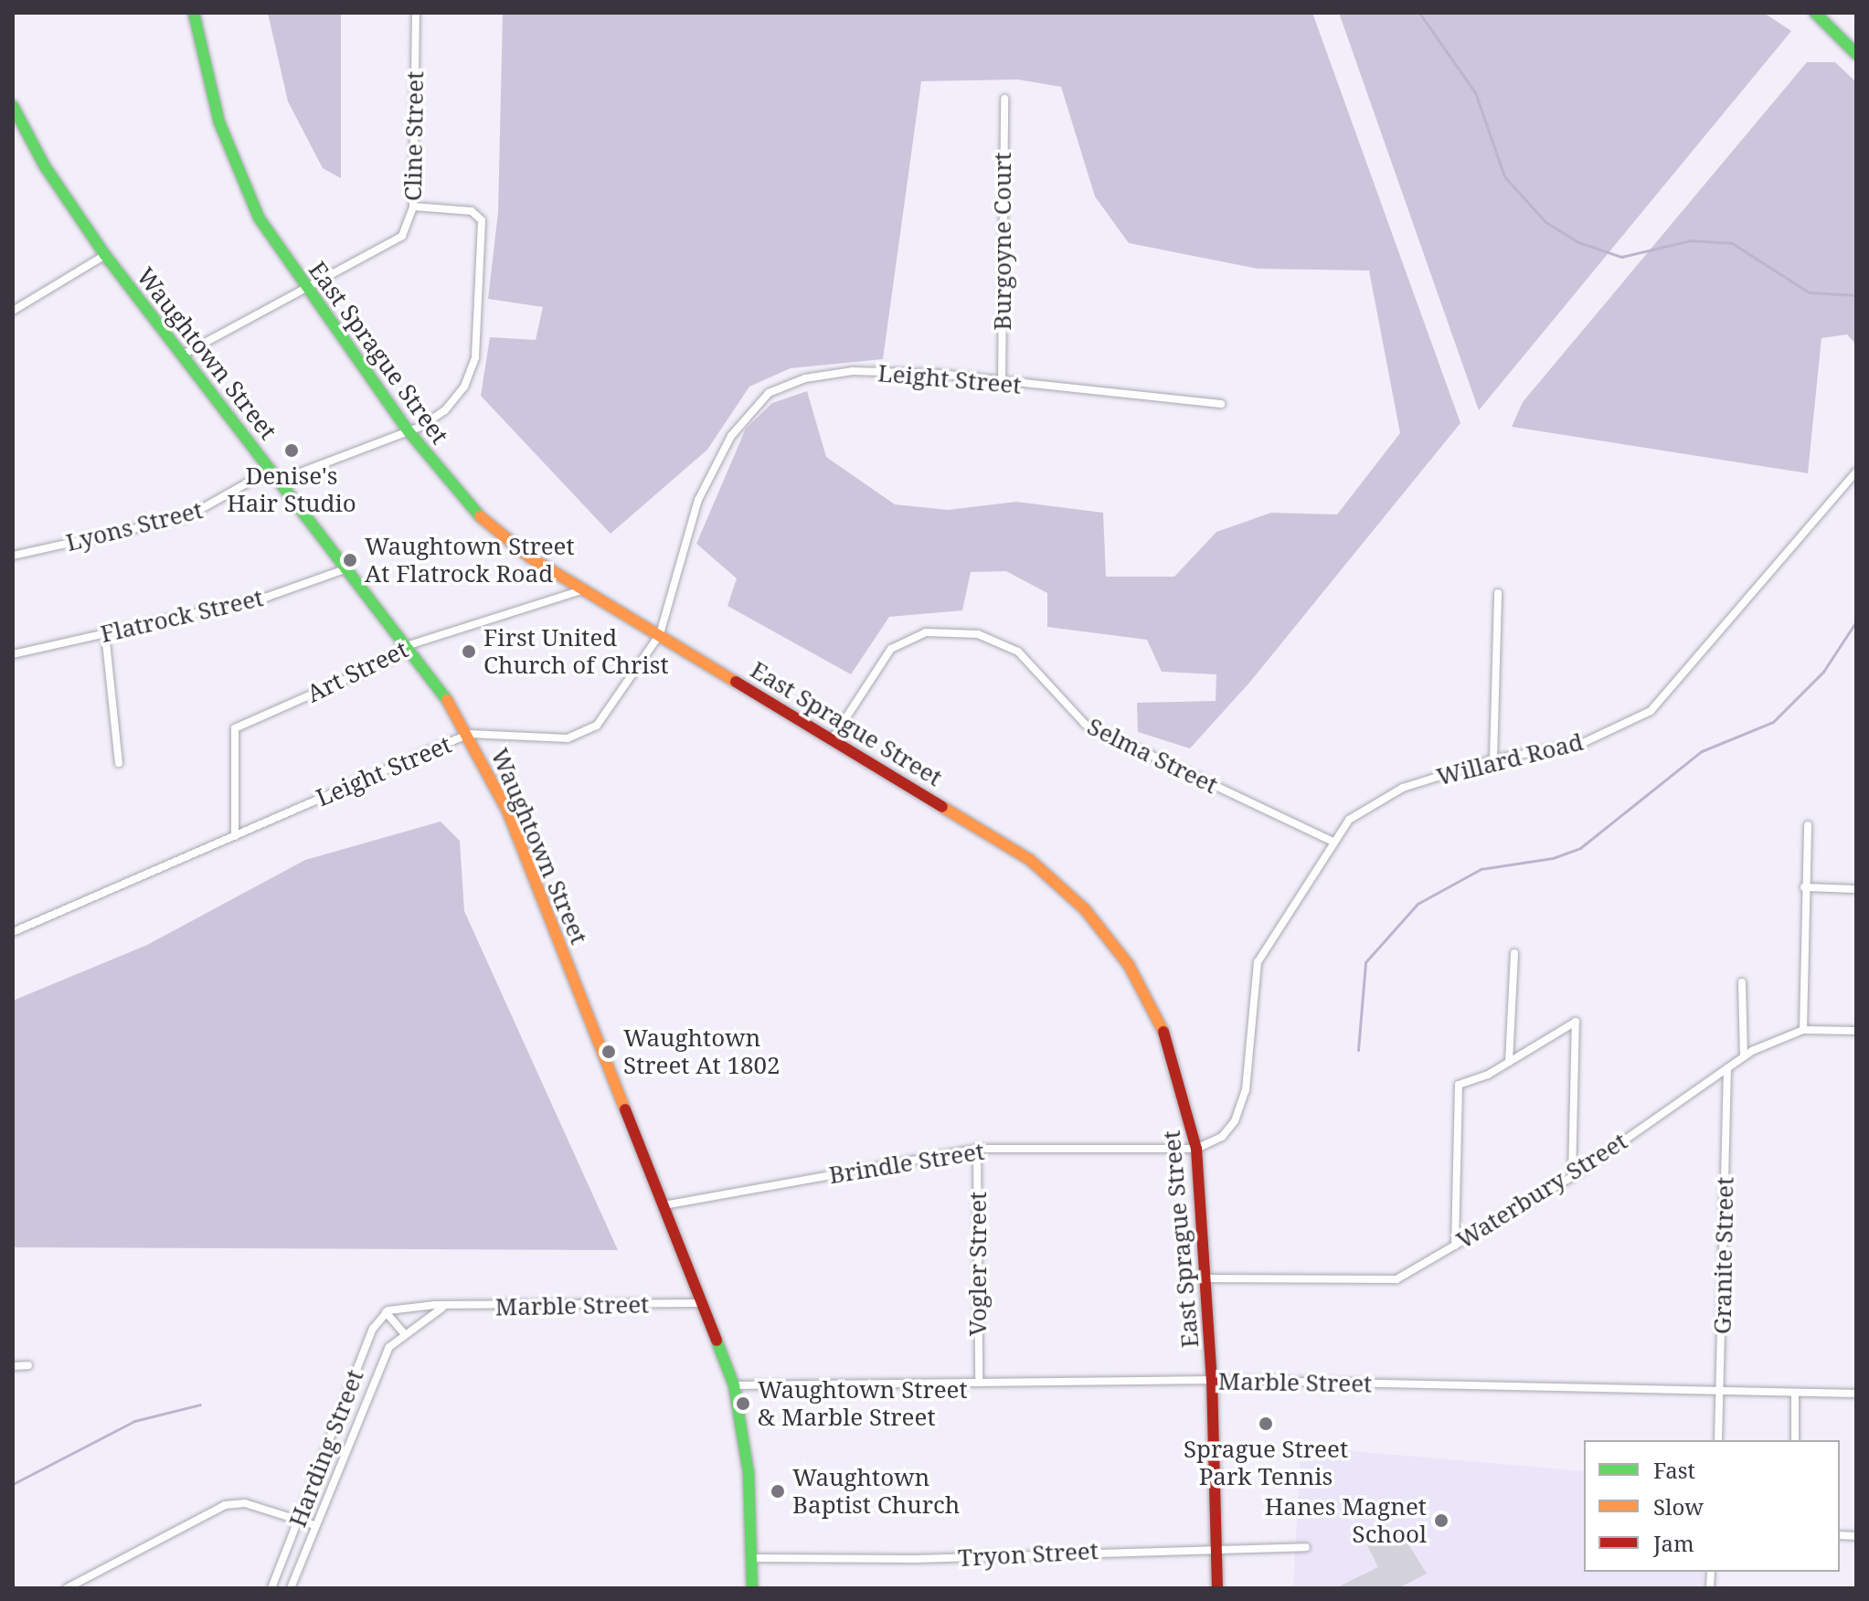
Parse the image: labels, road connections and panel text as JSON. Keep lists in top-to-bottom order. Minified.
{"streets":{"main road":["East Sprague Street","Waughtown Street"],"street":["Cline Street","Burgoyne Court","Leight Street","Lyons Street","Flatrock Street","Art Street","Selma Street","Willard Road","Brindle Street","Waterbury Street","Granite Street","Vogler Street","Marble Street","Harding Street","Tryon Street"]},"crossings":[["Cline Street","East Sprague Street"],["Cline Street","Waughtown Street"],["Cline Street","Lyons Street"],["Burgoyne Court","Leight Street"],["East Sprague Street","Leight Street"],["East Sprague Street","Lyons Street"],["East Sprague Street","Art Street"],["East Sprague Street","Selma Street"],["East Sprague Street","Willard Road"],["East Sprague Street","Brindle Street"],["East Sprague Street","Waterbury Street"],["East Sprague Street","Marble Street"],["East Sprague Street","Tryon Street"],["Waughtown Street","Leight Street"],["Waughtown Street","Lyons Street"],["Waughtown Street","Flatrock Street"],["Waughtown Street","Art Street"],["Waughtown Street","Brindle Street"],["Waughtown Street","Marble Street"],["Waughtown Street","Tryon Street"],["Leight Street","Art Street"],["Selma Street","Willard Road"],["Willard Road","Brindle Street"],["Brindle Street","Vogler Street"],["Waterbury Street","Granite Street"],["Granite Street","Marble Street"],["Vogler Street","Marble Street"],["Marble Street","Harding Street"]],"places":["Denise's Hair Studio","Waughtown Street At Flatrock Road","First United Church of Christ","Waughtown Street At 1802","Waughtown Street & Marble Street","Sprague Street Park Tennis","Waughtown Baptist Church","Hanes Magnet School"],"legend":["Fast","Slow","Jam"]}
